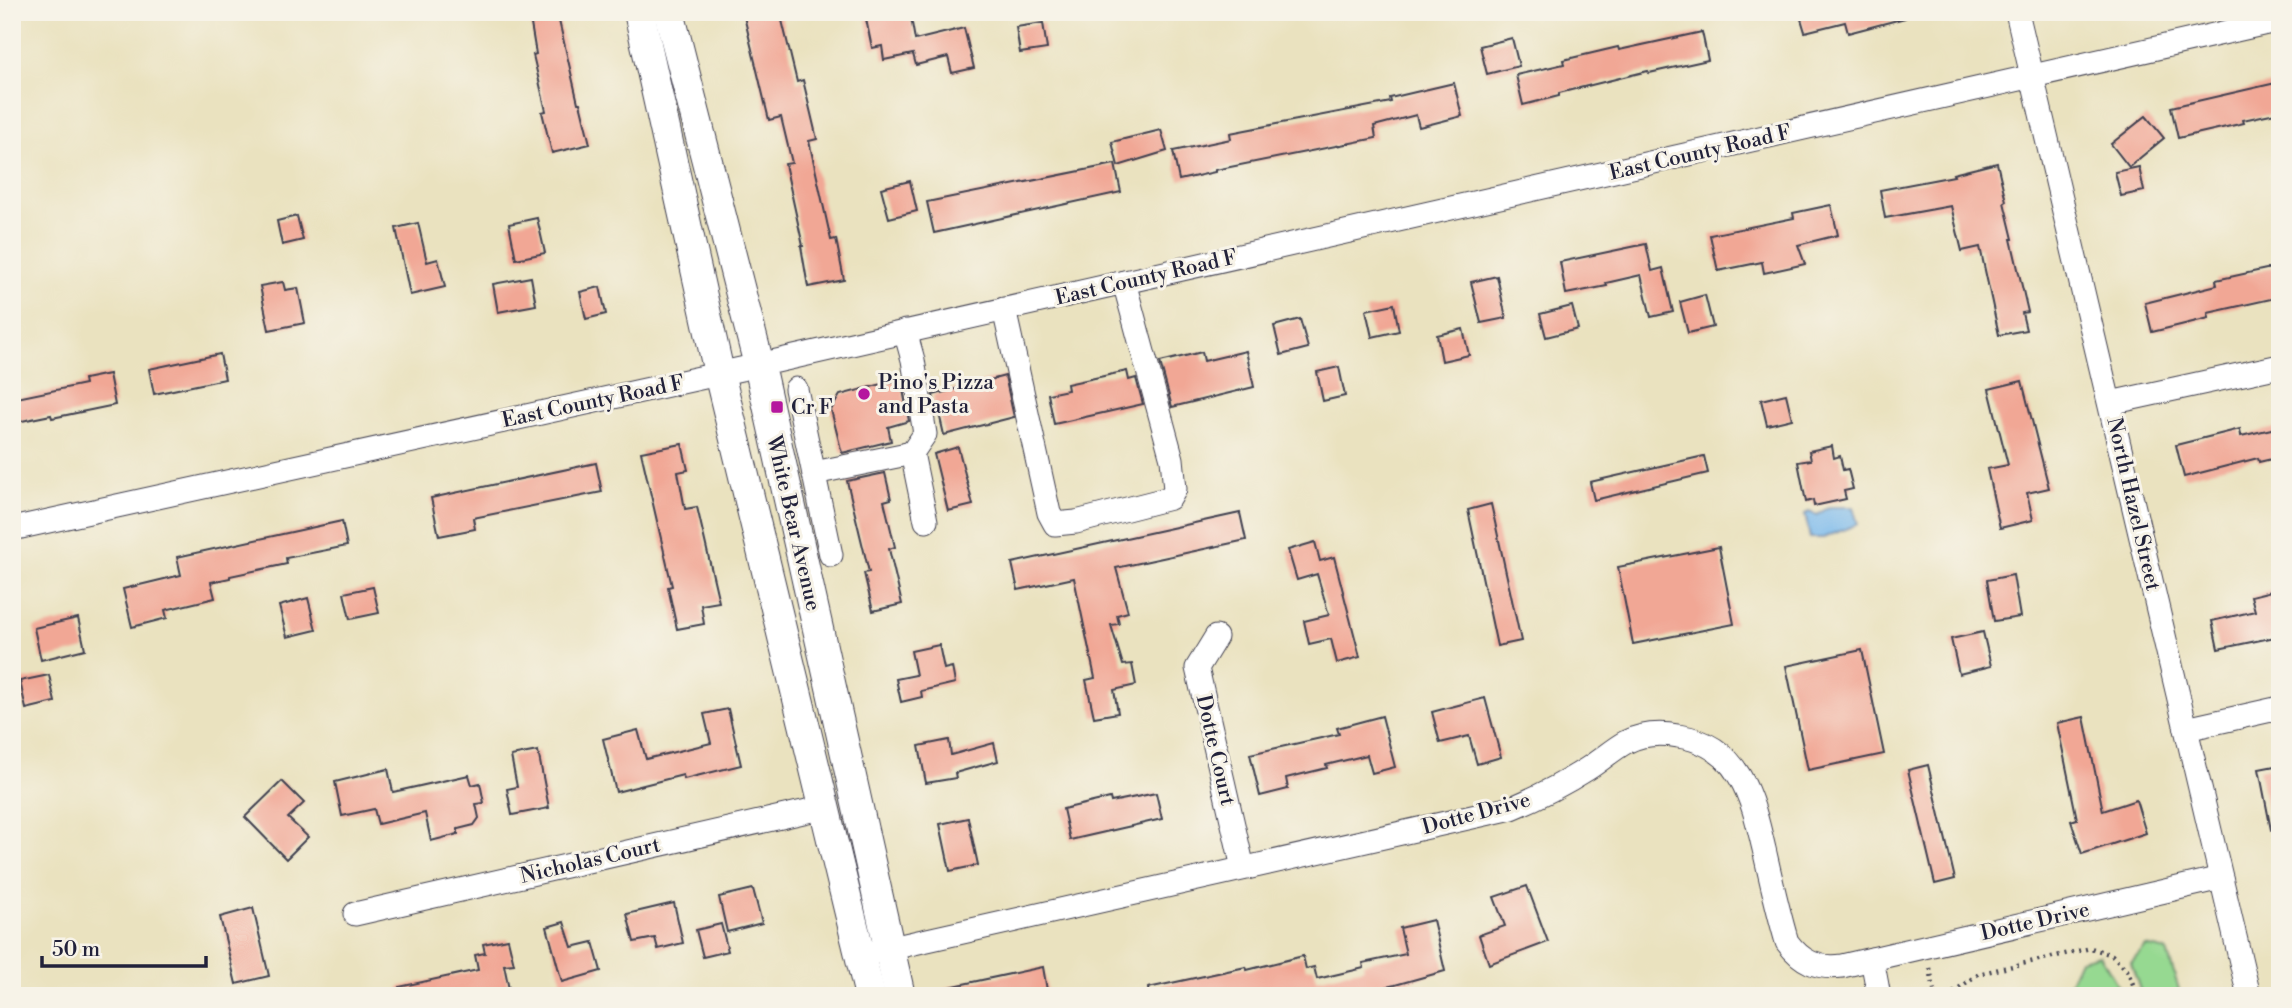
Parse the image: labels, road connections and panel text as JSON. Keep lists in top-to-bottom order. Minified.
{"streets":{"main road":["White Bear Avenue"],"street":["East County Road F","North Hazel Street","Dotte Court","Dotte Drive","Nicholas Court"]},"crossings":[["East County Road F","North Hazel Street"],["East County Road F","White Bear Avenue"],["North Hazel Street","Dotte Drive"],["White Bear Avenue","Dotte Drive"],["White Bear Avenue","Nicholas Court"],["Dotte Court","Dotte Drive"]],"places":{"other":["Pino's Pizza and Pasta"],"transit":["Cr F"]},"scale_bar":"50 m"}
